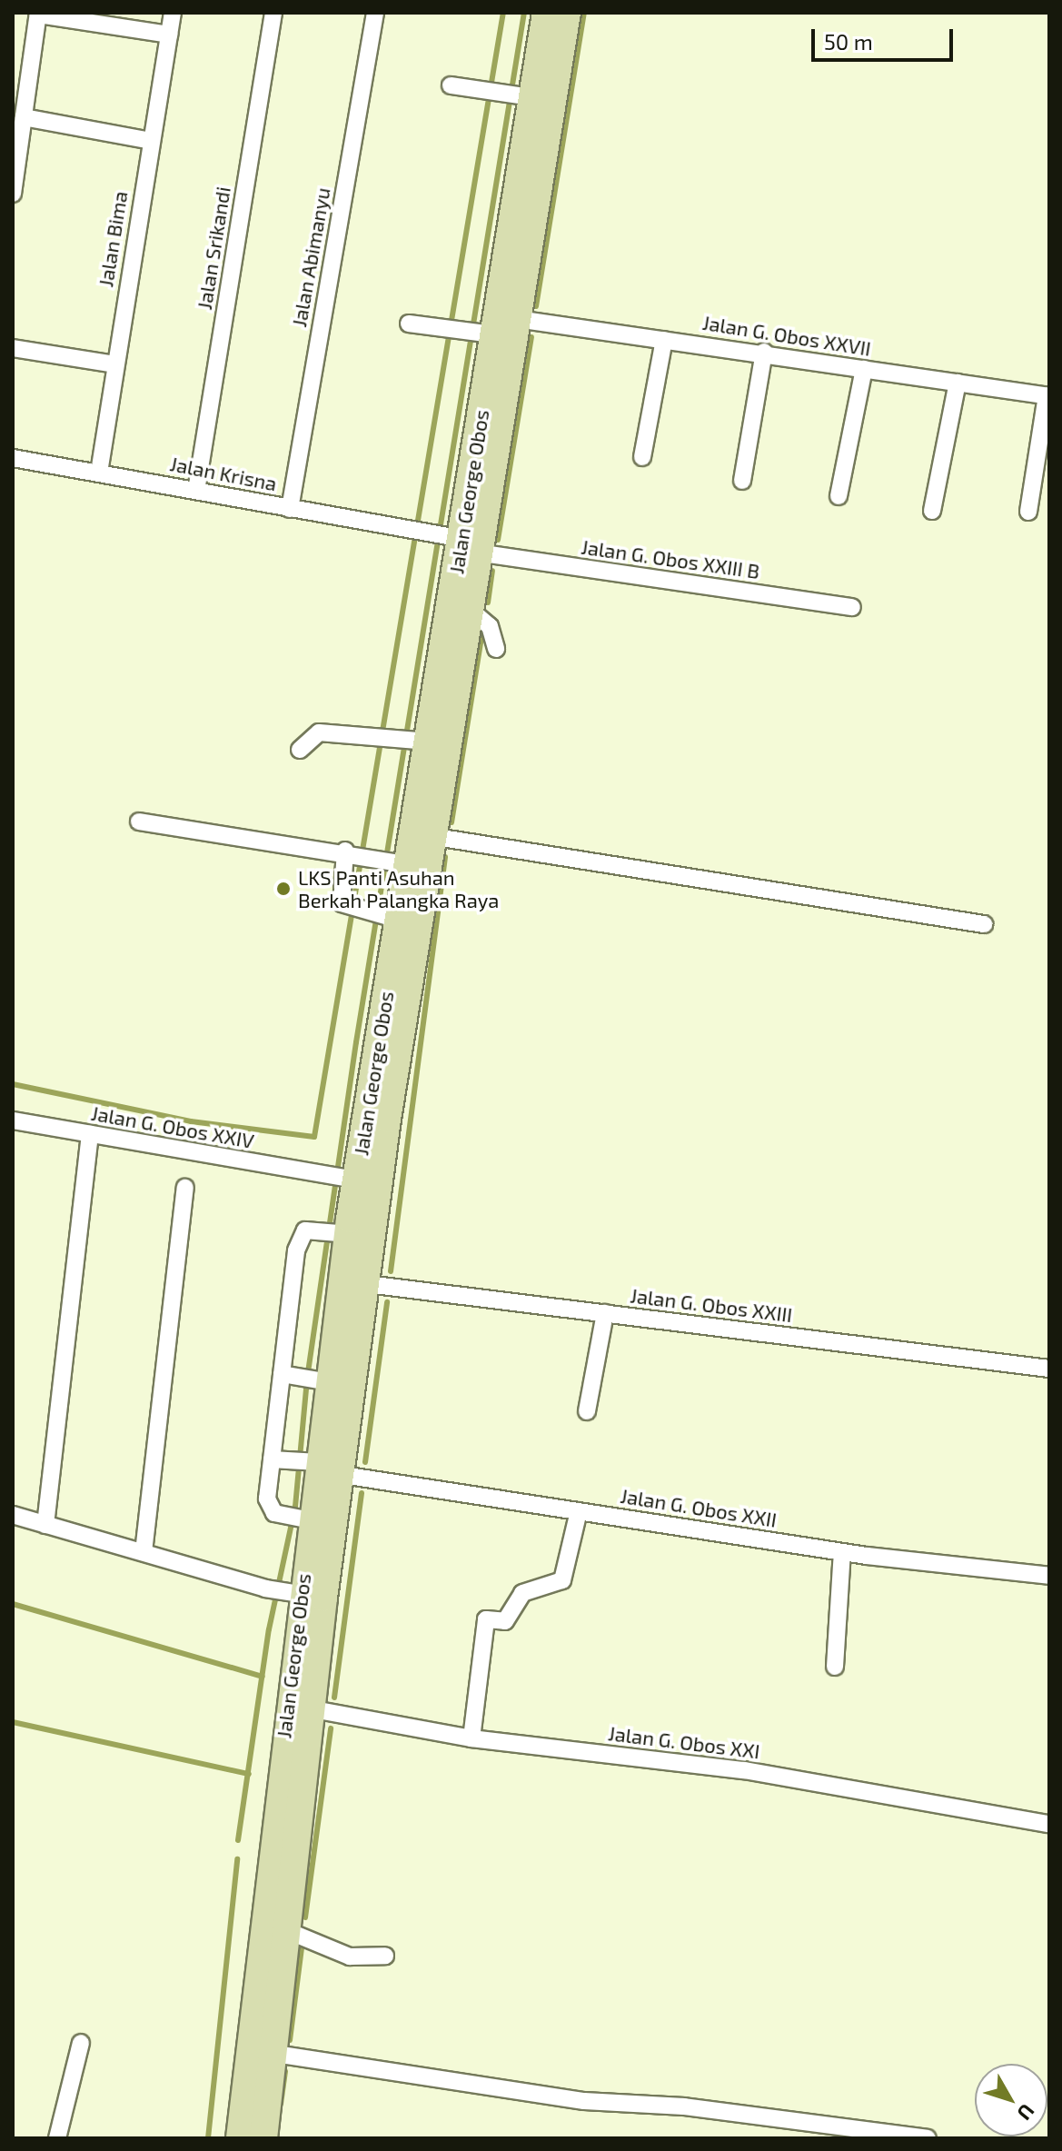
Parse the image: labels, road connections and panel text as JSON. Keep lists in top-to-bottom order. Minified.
{"streets":{"main road":["Jalan George Obos"],"street":["Jalan Bima","Jalan Srikandi","Jalan Abimanyu","Jalan G. Obos XXVII","Jalan Krisna","Jalan G. Obos XXIII B","Jalan G. Obos XXIV","Jalan G. Obos XXIII","Jalan G. Obos XXII","Jalan G. Obos XXI"]},"crossings":[["Jalan Bima","Jalan Krisna"],["Jalan Srikandi","Jalan Krisna"],["Jalan Abimanyu","Jalan Krisna"],["Jalan G. Obos XXVII","Jalan George Obos"],["Jalan Krisna","Jalan George Obos"],["Jalan Krisna","Jalan G. Obos XXIII B"],["Jalan George Obos","Jalan G. Obos XXIII B"],["Jalan George Obos","Jalan G. Obos XXIV"],["Jalan George Obos","Jalan G. Obos XXIII"],["Jalan George Obos","Jalan G. Obos XXII"],["Jalan George Obos","Jalan G. Obos XXI"]],"places":["LKS Panti Asuhan Berkah Palangka Raya"],"scale_bar":"50 m","north":"bottom right"}
